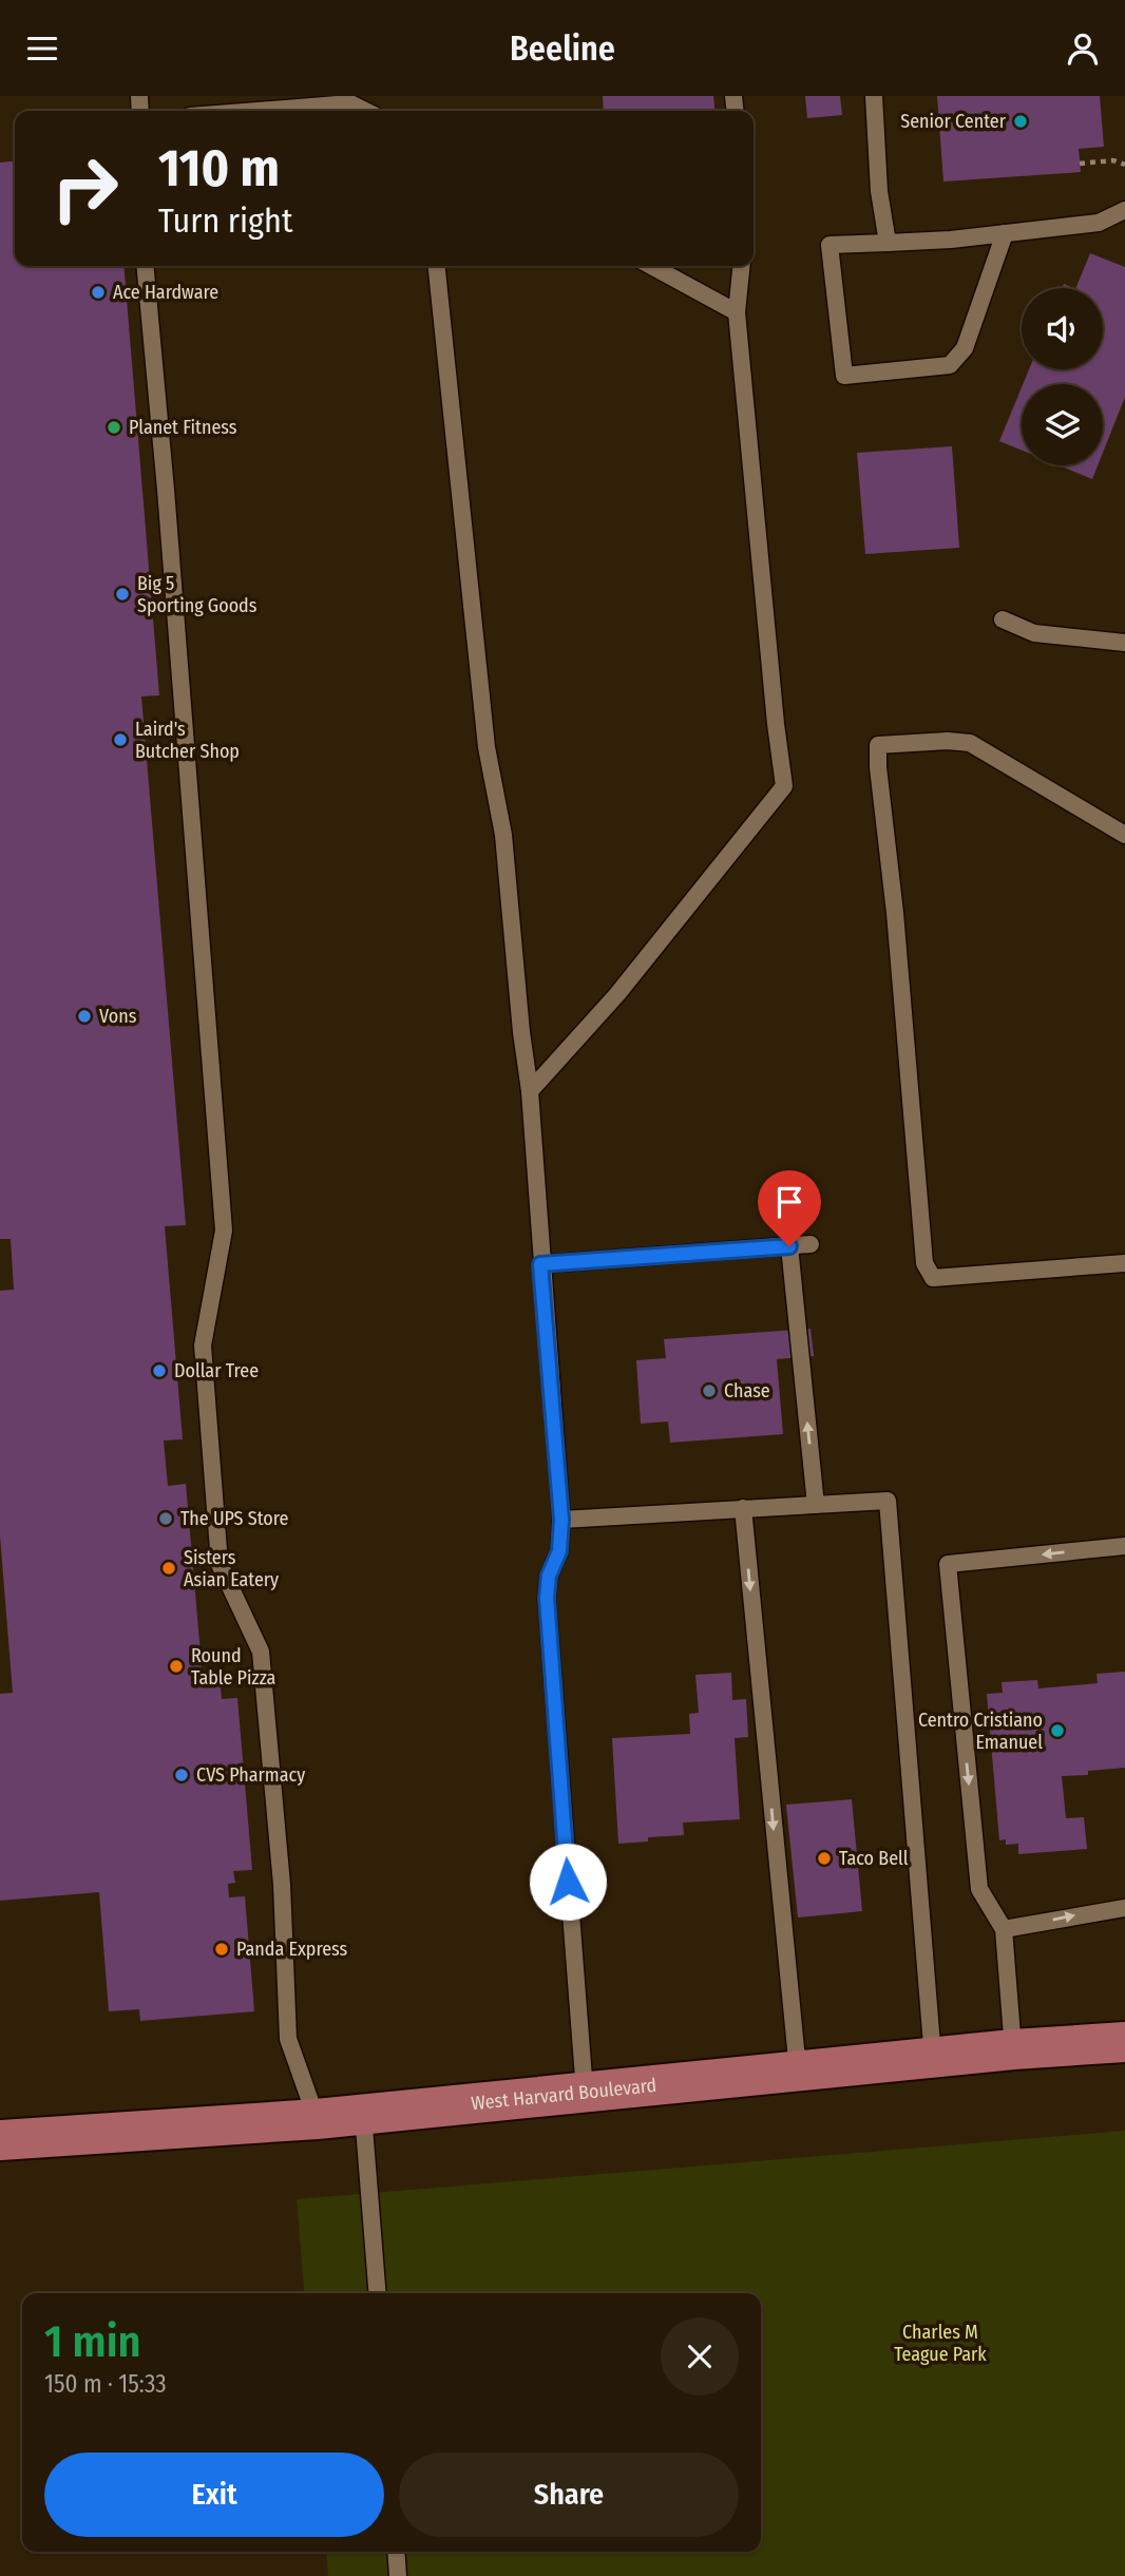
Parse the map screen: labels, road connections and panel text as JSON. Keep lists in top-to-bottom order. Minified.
{"streets":{"main road":["West Harvard Boulevard"]},"parks":["Charles M Teague Park"],"places":["Senior Center","Ace Hardware","Planet Fitness","Big 5 Sporting Goods","Laird's Butcher Shop","Vons","Dollar Tree","Chase","The UPS Store","Sisters Asian Eatery","Round Table Pizza","Centro Cristiano Emanuel","CVS Pharmacy","Taco Bell","Panda Express"],"page":{"header":"Beeline","turn":["110 m","Turn right"],"heading":["1 min","150 m · 15:33"],"buttons":["Exit","Share"]}}
